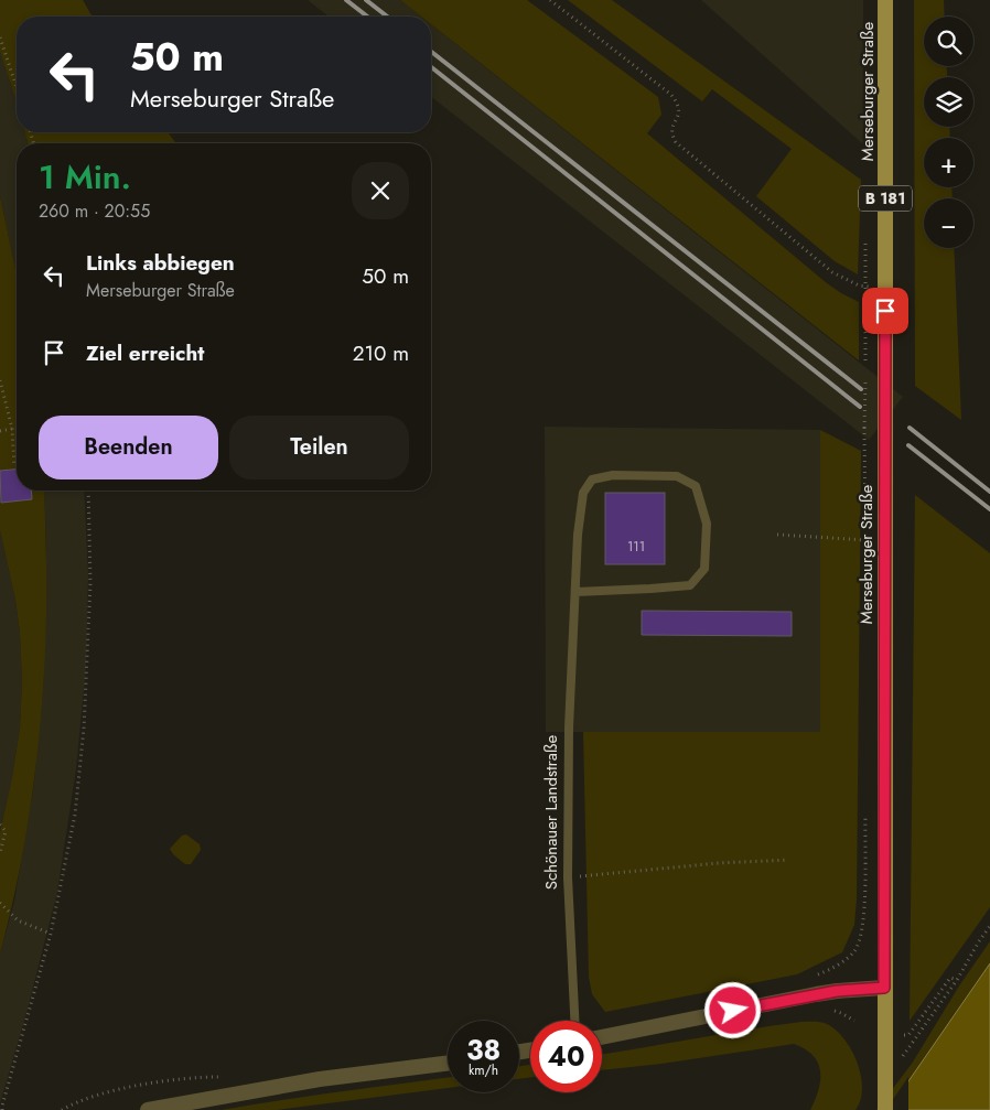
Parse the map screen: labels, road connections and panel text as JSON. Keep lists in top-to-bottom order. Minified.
{"streets":{"main road":["Merseburger Straße","B 181"],"lane":["Schönauer Landstraße"]},"house_numbers":["111"],"page":{"map_buttons":["+","−"],"turn":["50 m","Merseburger Straße"],"heading":["1 Min.","260 m · 20:55"],"list":[{"name":"Links abbiegen","note":"Merseburger Straße","value":"50 m"},{"name":"Ziel erreicht","value":"210 m"}],"buttons":["Beenden","Teilen"],"speed":"38 km/h","limit":"40"}}
